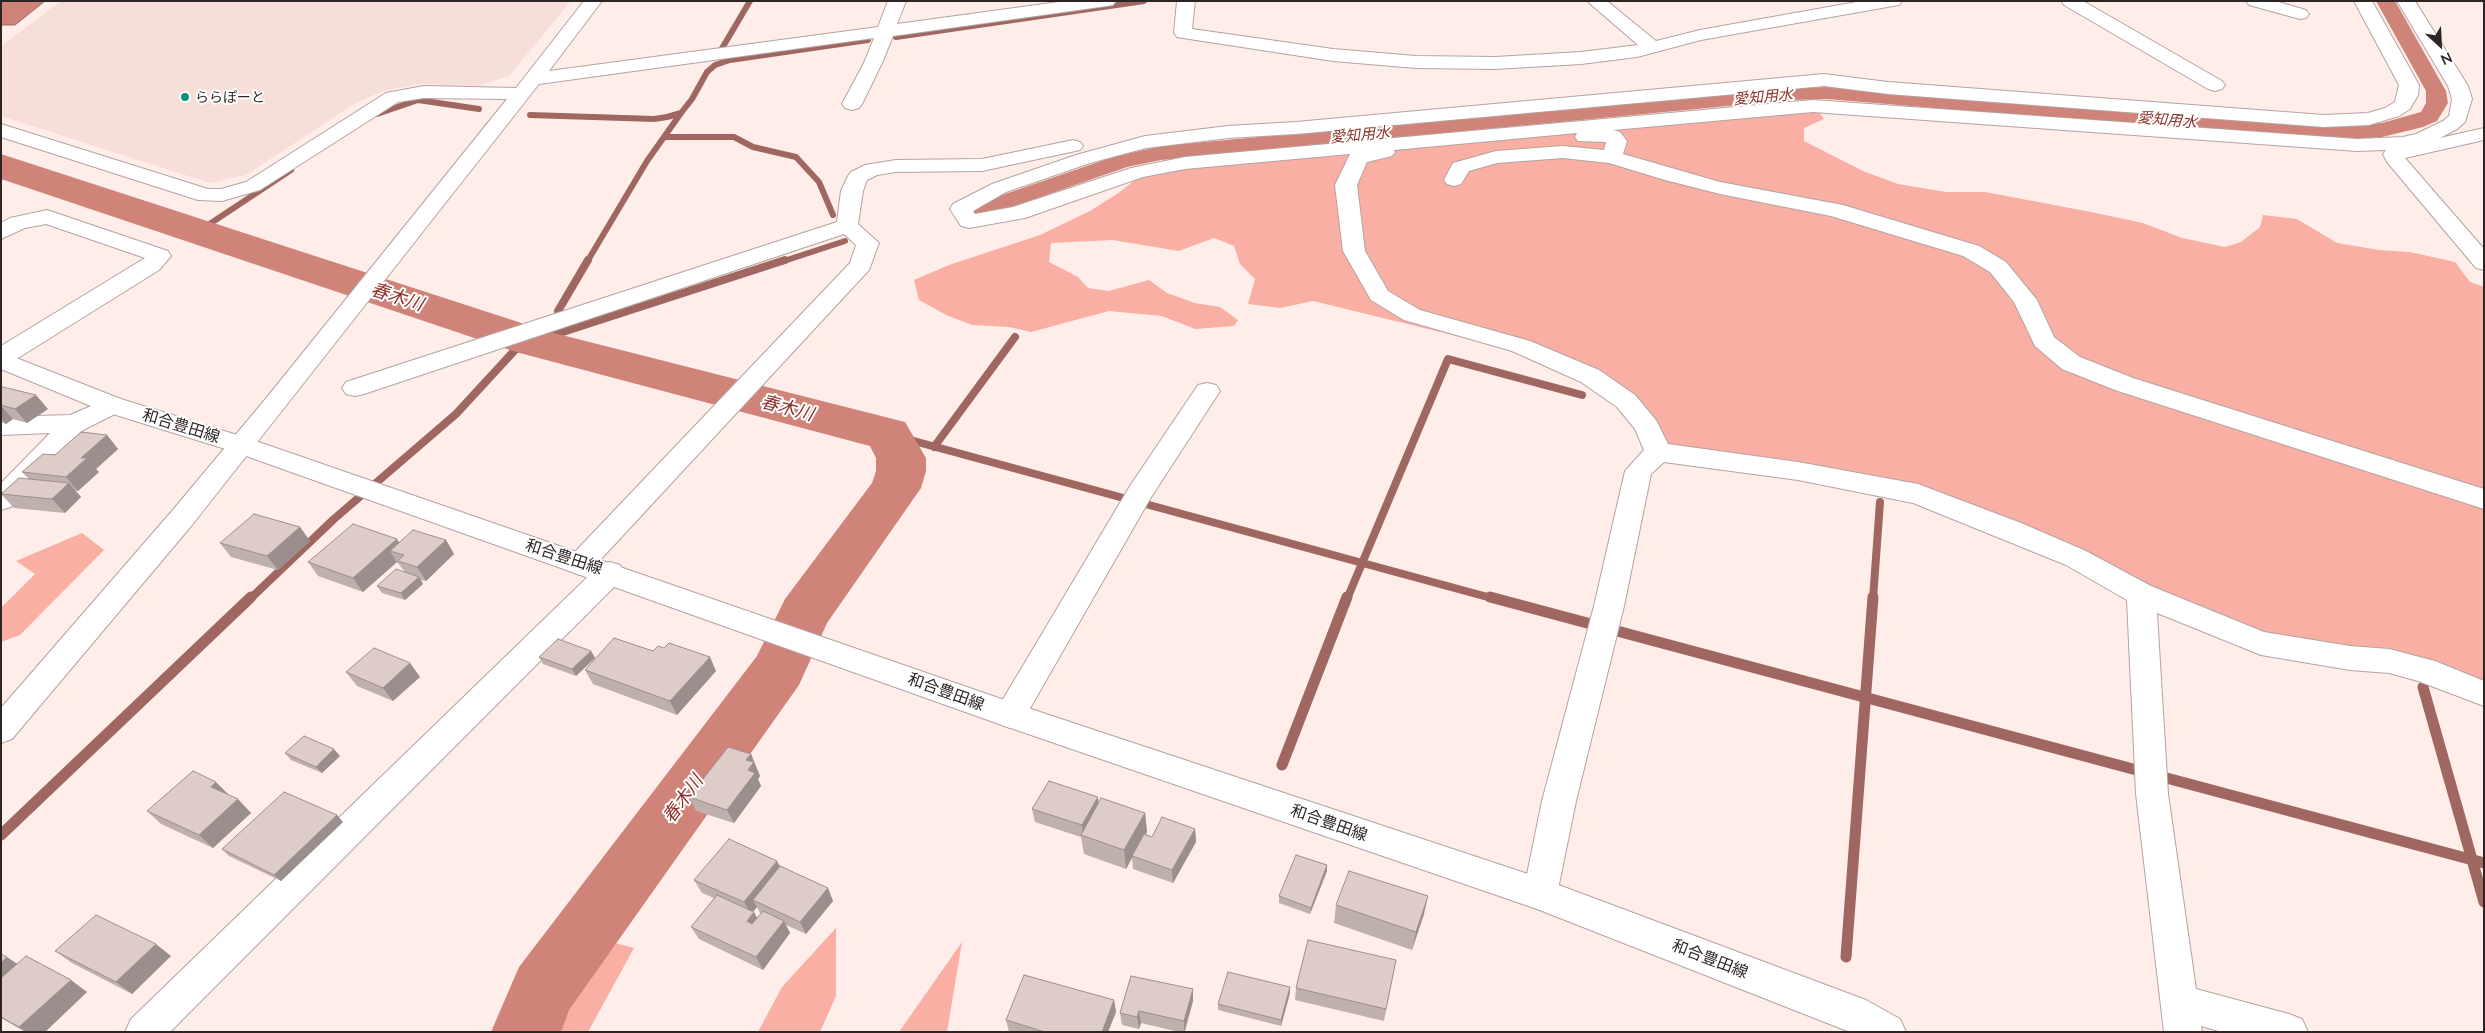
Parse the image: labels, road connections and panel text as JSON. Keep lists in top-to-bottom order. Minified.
{"streets":{"street":["和合豊田線"]},"water":["愛知用水","春木川"],"places":["ららぽーと"],"north":"bottom right"}
